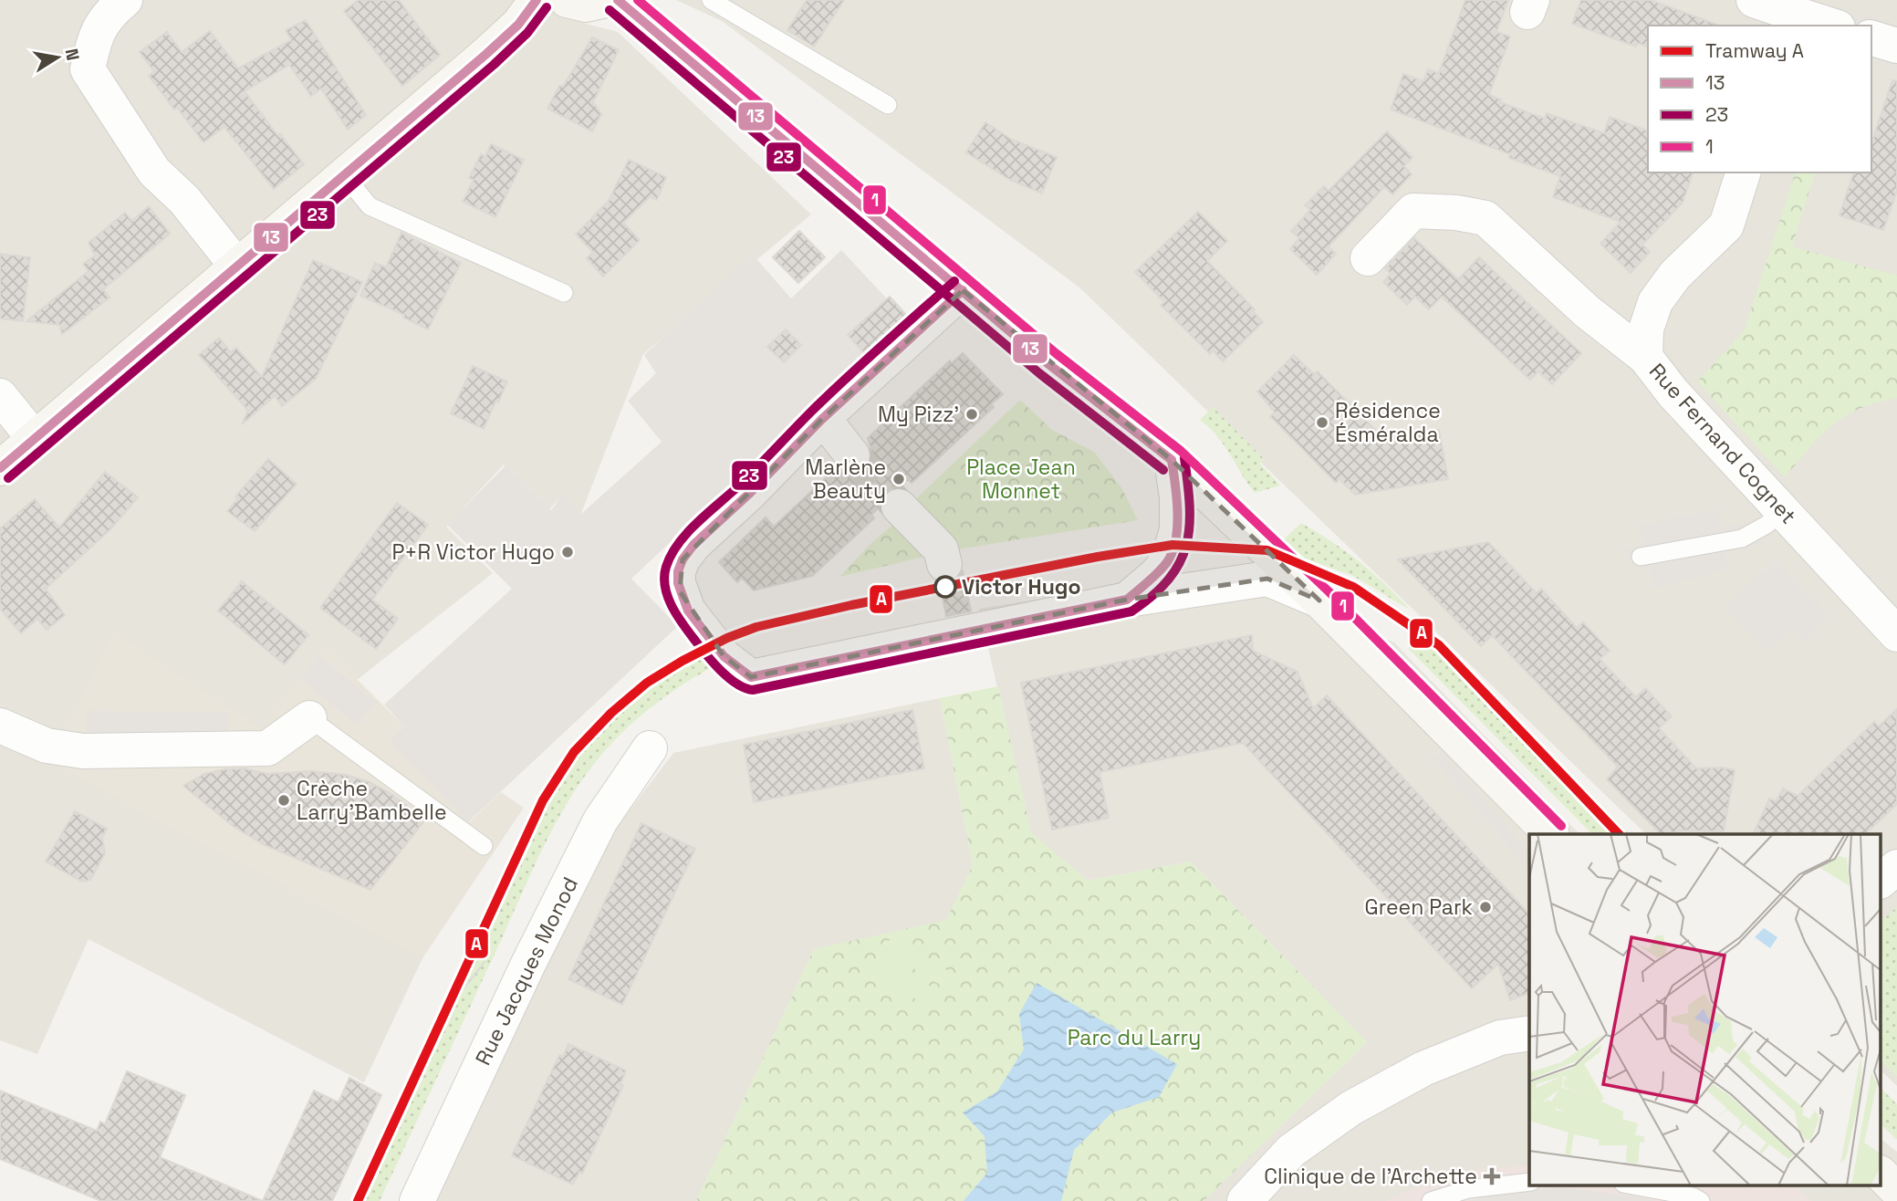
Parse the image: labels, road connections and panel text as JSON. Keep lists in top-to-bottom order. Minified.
{"streets":{"street":["Rue Fernand Cognet","Rue Jacques Monod"]},"parks":["Place Jean Monnet","Parc du Larry"],"places":{"other":["My Pizz'","Résidence Ésméralda","Marlène Beauty","P+R Victor Hugo","Victor Hugo","Crèche Larry'Bambelle","Green Park"],"health":["Clinique de l'Archette"]},"lines":["transit line 13","transit line 1","transit line 23","tram line A"],"legend":["Tramway A","13","23","1"],"north":"right"}
